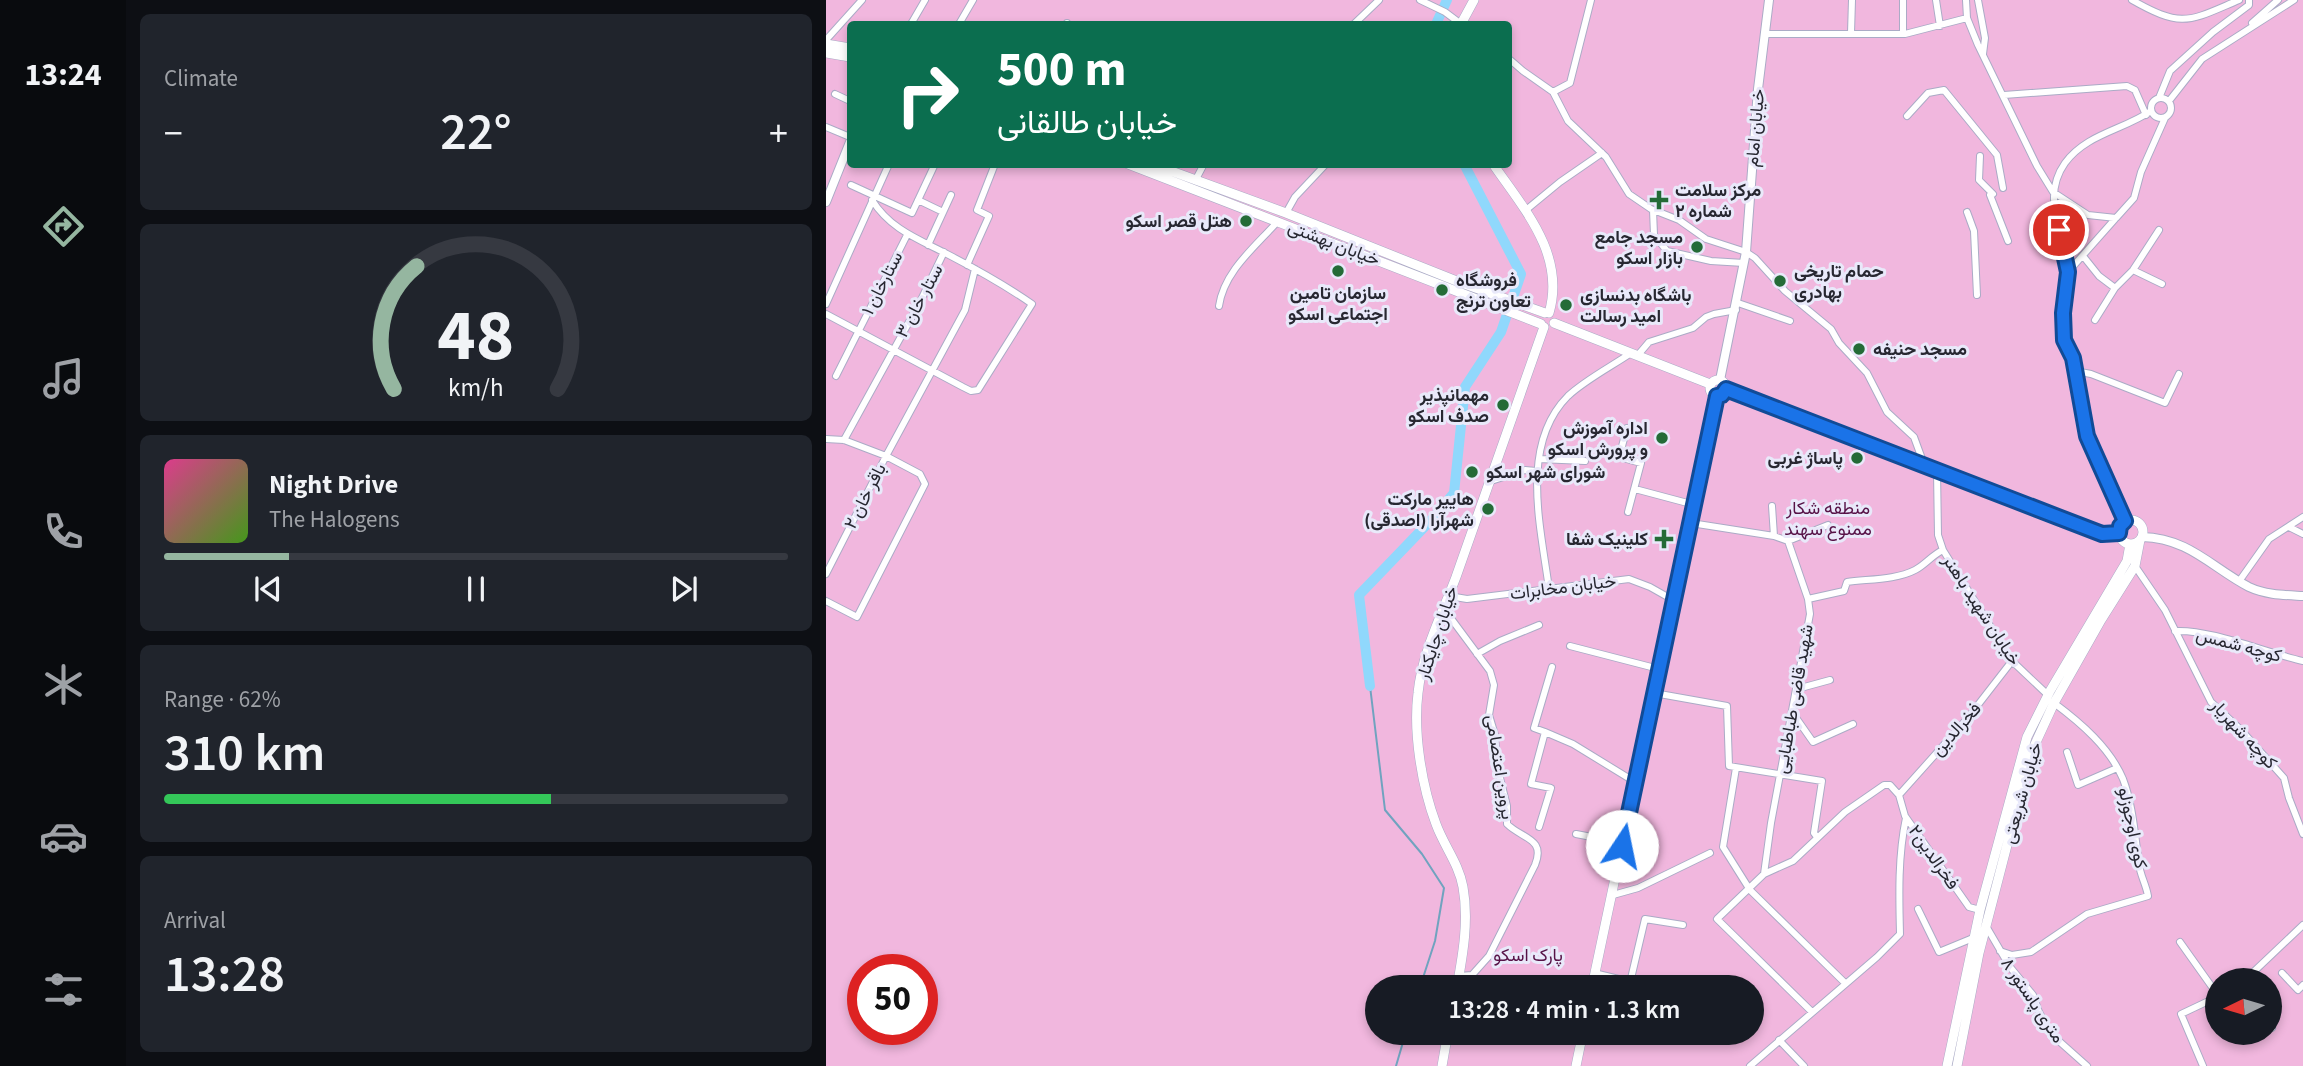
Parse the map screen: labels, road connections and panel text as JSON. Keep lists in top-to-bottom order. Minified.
{"streets":{"main road":["خیابان بهشتی","خیابان چایکنار","خیابان شریعتی"],"street":["خیابان امام","ستارخان ۱","ستار خان ۳","باقر خان ۲","خیابان مخابرات","خیابان شهید باهنر","کوچه شمس","شهید قاضی طباطبایی","فخرالدین","کوچه شهریار","پروین اعتصامی","کوی اوجوزلو","فخرالدین۲","۸ متری پاستور"]},"crossings":[["خیابان بهشتی","خیابان چایکنار"],["خیابان مخابرات","خیابان چایکنار"],["خیابان شهید باهنر","فخرالدین"],["خیابان شهید باهنر","خیابان شریعتی"],["خیابان شهید باهنر","کوی اوجوزلو"],["خیابان چایکنار","پروین اعتصامی"],["کوچه شمس","کوچه شهریار"],["فخرالدین","فخرالدین۲"],["کوچه شهریار","خیابان شریعتی"],["خیابان شریعتی","کوی اوجوزلو"],["خیابان شریعتی","فخرالدین۲"],["خیابان شریعتی","۸ متری پاستور"],["کوی اوجوزلو","۸ متری پاستور"]],"parks":["منطقه شکار ممنوع سهند","پارک اسکو"],"places":{"health":["مرکز سلامت شماره ۲","کلینیک شفا"],"other":["هتل قصر اسکو","مسجد جامع بازار اسکو","سازمان تامین اجتماعی اسکو","حمام تاریخی بهادری","فروشگاه تعاون ترنج","باشگاه بدنسازی امید رسالت","مسجد حنیفه","مهمانپذیر صدف اسکو","اداره آموزش و پرورش اسکو","پاساژ غربی","شورای شهر اسکو","هایپر مارکت شهرآرا (اصدقی)"]},"north":"left","page":{"tabs":"13:24","tile":["Climate",["Range · 62%","310 km"],["Arrival","13:28"]],"turn":["500 m","خیابان طالقانی"],"heat":["−","22°","+"],"song":["Night Drive","The Halogens"],"limit":"50","trip":"13:28 · 4 min · 1.3 km","gauge":["48","km/h"]}}
